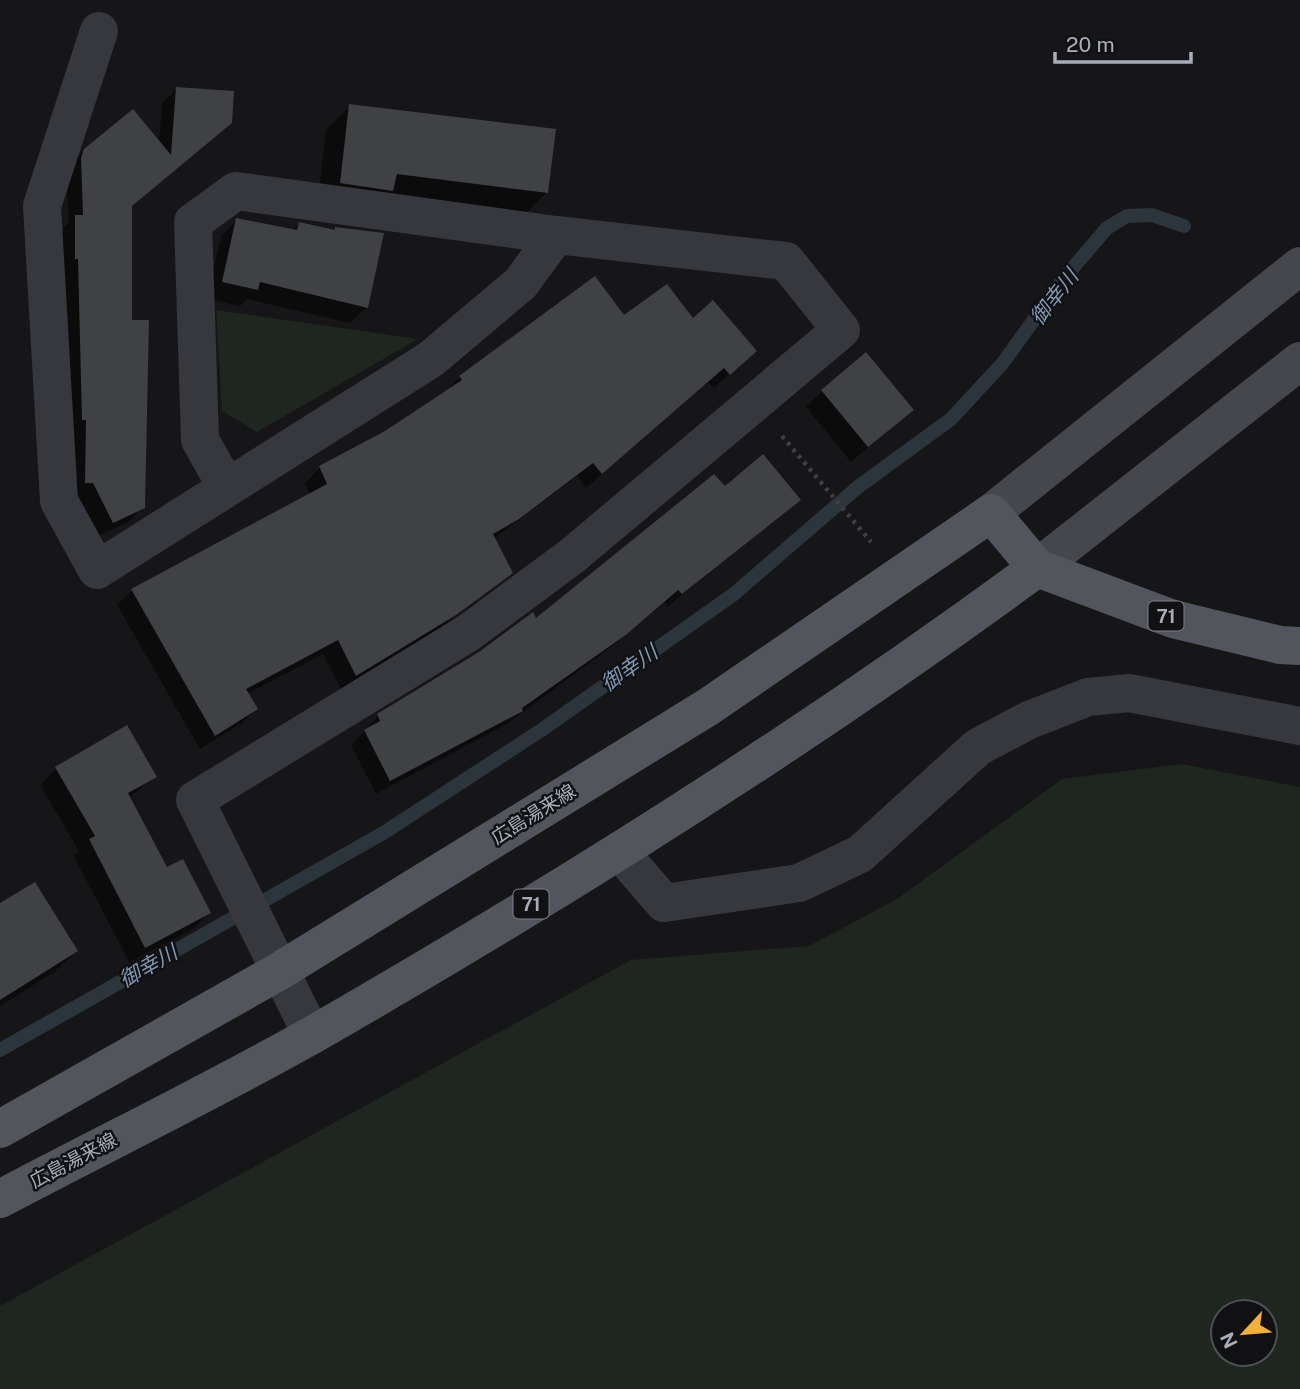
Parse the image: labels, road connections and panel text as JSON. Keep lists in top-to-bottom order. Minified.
{"streets":{"main road":["71","広島湯来線"]},"crossings":[["71","広島湯来線"]],"water":["御幸川"],"scale_bar":"20 m","north":"bottom left"}
